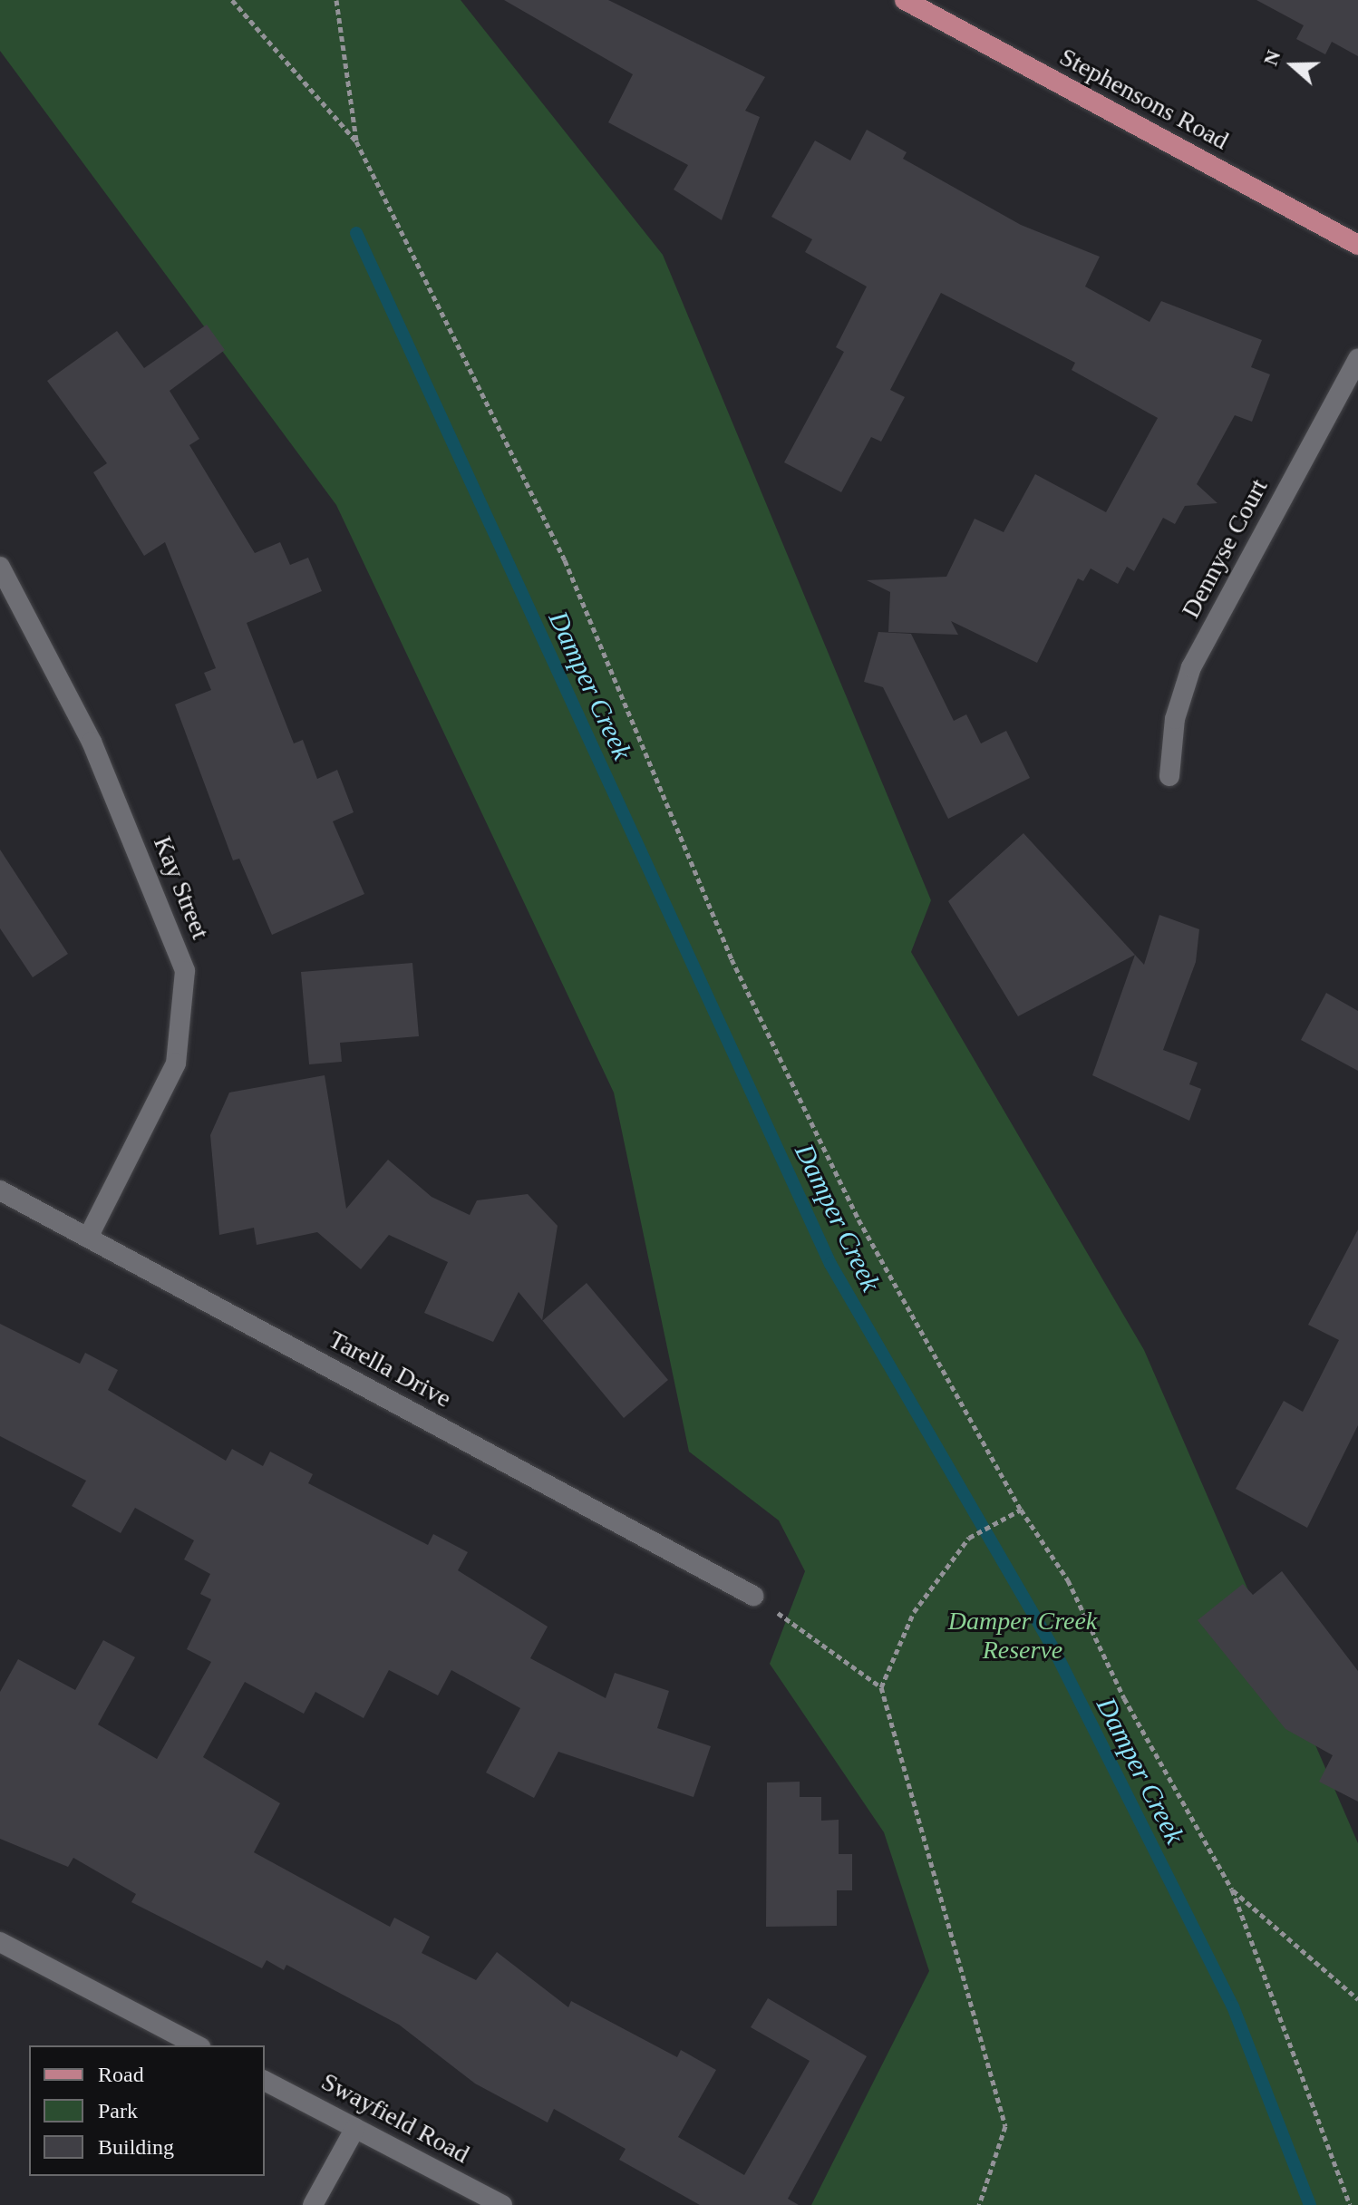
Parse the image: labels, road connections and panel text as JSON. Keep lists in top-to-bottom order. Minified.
{"streets":{"main road":["Stephensons Road"],"street":["Dennyse Court","Kay Street","Tarella Drive","Swayfield Road"]},"crossings":[["Kay Street","Tarella Drive"]],"water":["Damper Creek"],"parks":["Damper Creek Reserve"],"legend":["Road","Park","Building"],"north":"left"}
